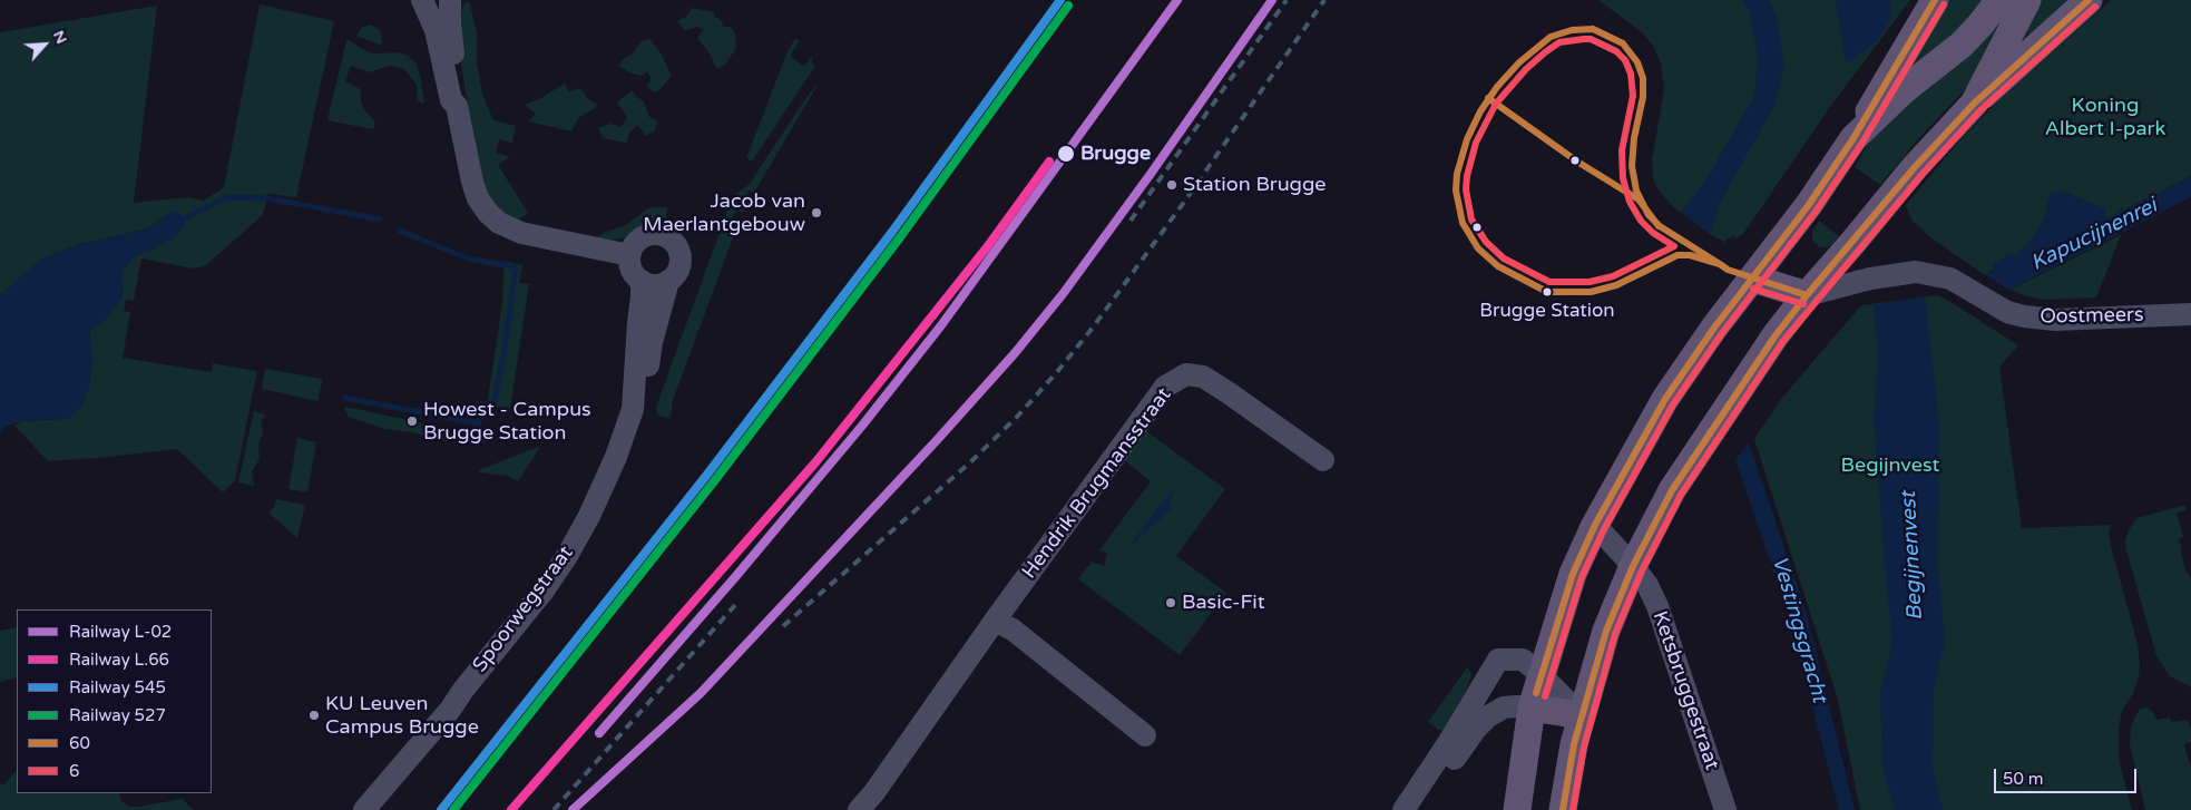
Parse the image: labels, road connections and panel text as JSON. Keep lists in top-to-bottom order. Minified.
{"streets":{"street":["Oostmeers","Hendrik Brugmansstraat","Spoorwegstraat","Ketsbruggestraat"]},"water":["Kapucijnenrei","Begijnenvest","Vestingsgracht"],"parks":["Koning Albert I-park","Begijnvest"],"places":["Brugge","Station Brugge","Jacob van Maerlantgebouw","Brugge Station","Howest - Campus Brugge Station","Basic-Fit","KU Leuven Campus Brugge"],"lines":["rail line L-02","rail line 545","transit line 60","transit line 6","rail line 527","rail line L.66"],"legend":["Railway L-02","Railway L.66","Railway 545","Railway 527","60","6"],"scale_bar":"50 m","north":"top right"}
